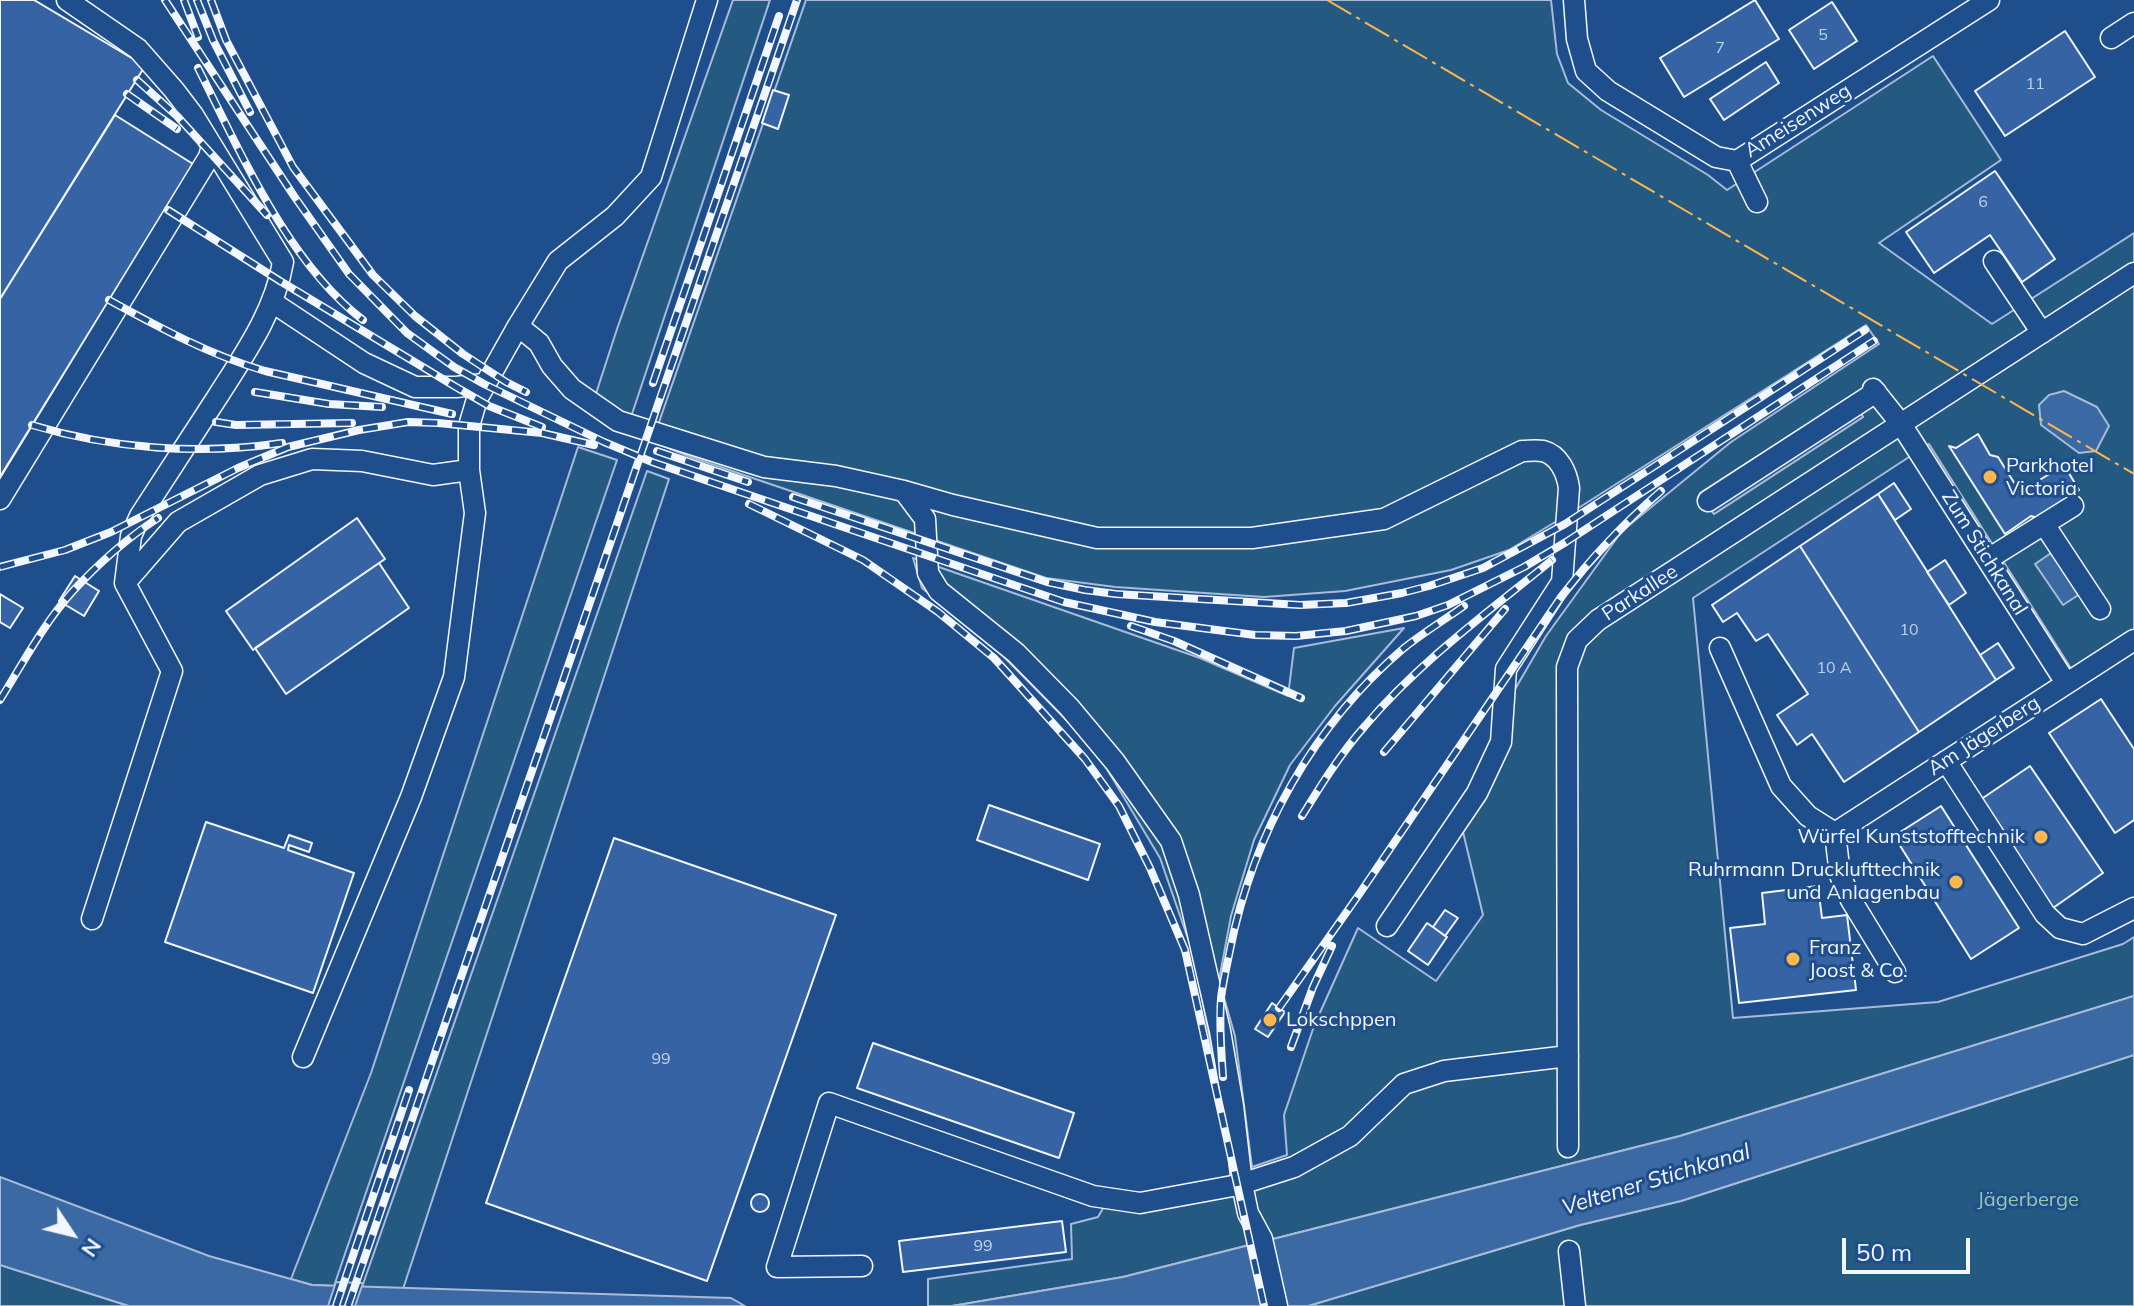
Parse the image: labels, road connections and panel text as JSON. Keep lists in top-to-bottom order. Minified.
{"streets":{"street":["Ameisenweg","Zum Stichkanal","Parkallee","Am Jägerberg"]},"crossings":[["Zum Stichkanal","Parkallee"],["Zum Stichkanal","Am Jägerberg"]],"water":["Veltener Stichkanal"],"parks":["Jägerberge"],"places":["Parkhotel Victoria","Würfel Kunststofftechnik","Ruhrmann Drucklufttechnik und Anlagenbau","Franz Joost & Co.","Lokschppen"],"house_numbers":["5","7","11","6","10","10 A","99","99"],"scale_bar":"50 m","north":"bottom right"}
